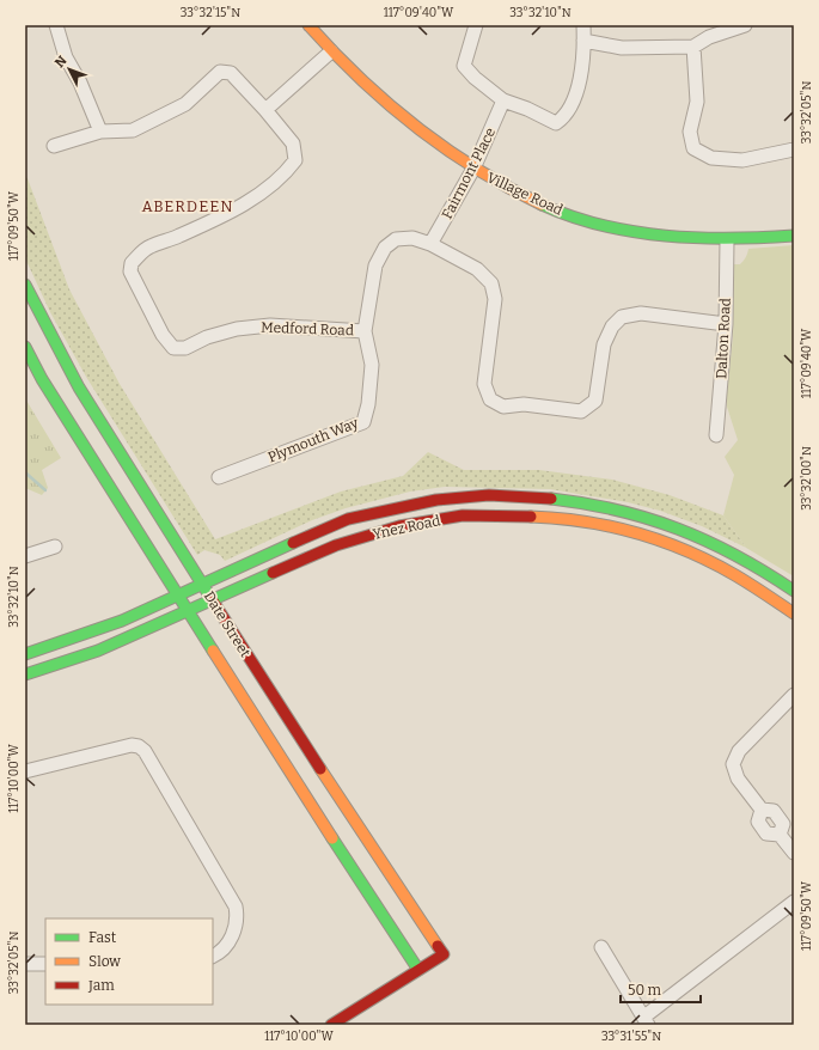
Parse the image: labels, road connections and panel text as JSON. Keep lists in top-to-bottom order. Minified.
{"streets":{"main road":["Village Road","Ynez Road","Date Street"],"street":["Fairmont Place","Medford Road","Dalton Road","Plymouth Way"]},"crossings":[["Fairmont Place","Village Road"],["Fairmont Place","Plymouth Way"],["Village Road","Dalton Road"],["Medford Road","Plymouth Way"],["Ynez Road","Date Street"]],"districts":["ABERDEEN"],"legend":["Fast","Slow","Jam"],"scale_bar":"50 m","north":"top left","coordinates":["33°32'15\"N","117°09'40\"W","33°32'10\"N","33°32'05\"N","117°09'50\"W","33°32'00\"N","117°10'00\"W","33°31'55\"N"]}
